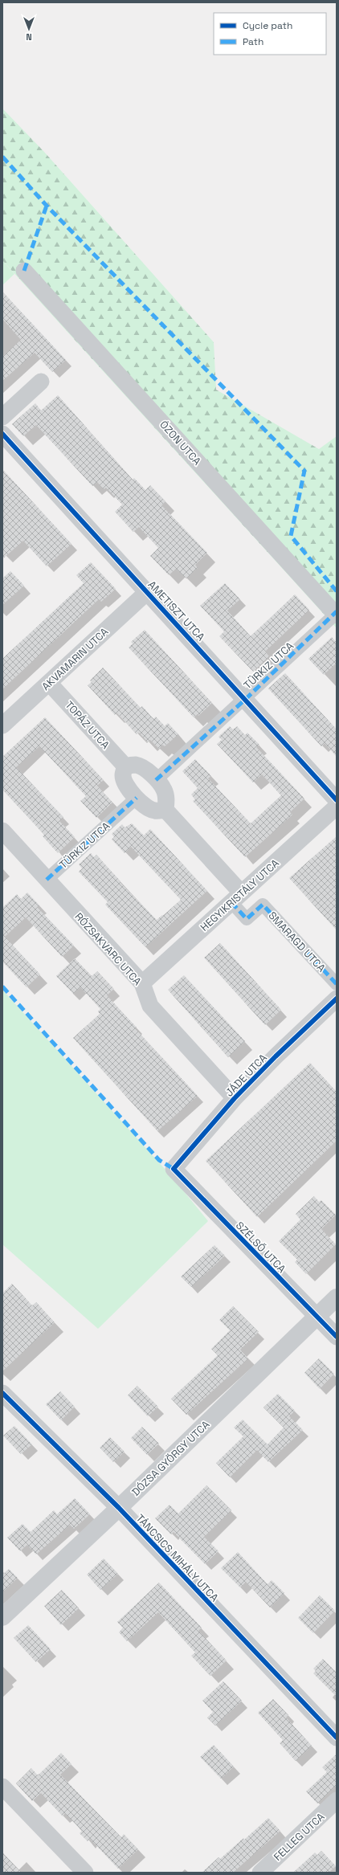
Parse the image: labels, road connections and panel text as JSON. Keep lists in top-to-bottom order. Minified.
{"streets":{"street":["ÓZON UTCA","AMETISZT UTCA","AKVAMARIN UTCA","TÜRKIZ UTCA","TOPÁZ UTCA","HEGYIKRISTÁLY UTCA","SMARAGD UTCA","RÓZSAKVARC UTCA","JÁDE UTCA","SZÉLSŐ UTCA","DÓZSA GYÖRGY UTCA","TÁNCSICS MIHÁLY UTCA","FELLEG UTCA"]},"crossings":[["ÓZON UTCA","TÜRKIZ UTCA"],["AMETISZT UTCA","AKVAMARIN UTCA"],["AMETISZT UTCA","TÜRKIZ UTCA"],["AKVAMARIN UTCA","TOPÁZ UTCA"],["TÜRKIZ UTCA","RÓZSAKVARC UTCA"],["HEGYIKRISTÁLY UTCA","SMARAGD UTCA"],["HEGYIKRISTÁLY UTCA","RÓZSAKVARC UTCA"],["RÓZSAKVARC UTCA","JÁDE UTCA"],["JÁDE UTCA","SZÉLSŐ UTCA"],["SZÉLSŐ UTCA","DÓZSA GYÖRGY UTCA"],["DÓZSA GYÖRGY UTCA","TÁNCSICS MIHÁLY UTCA"]],"legend":["Cycle path","Path"],"north":"bottom"}
